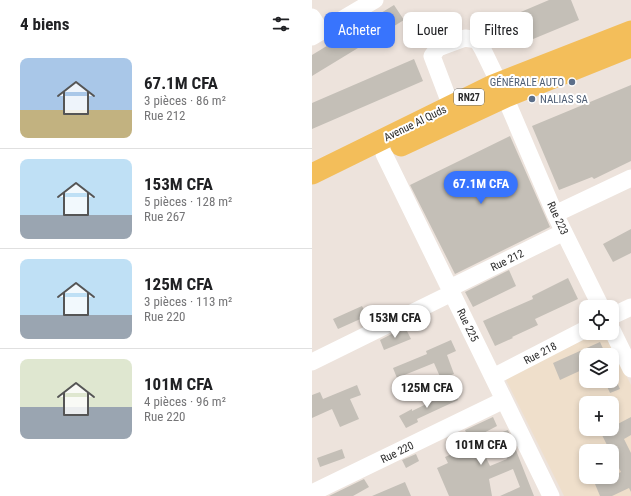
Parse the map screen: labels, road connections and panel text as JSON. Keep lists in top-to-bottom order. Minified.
{"streets":{"main road":["RN27","Avenue Al Quds"],"street":["Rue 223","Rue 212","Rue 225","Rue 218","Rue 220"]},"crossings":[["Avenue Al Quds","Rue 223"],["Avenue Al Quds","Rue 225"],["Rue 223","Rue 212"],["Rue 212","Rue 225"],["Rue 225","Rue 218"],["Rue 225","Rue 220"]],"places":["GÉNÉRALE AUTO","NALIAS SA"],"page":{"heading":"4 biens","chip":["Acheter","Louer","Filtres"],"list":[{"name":"67.1M CFA","note":"3 pièces · 86 m² · Rue 212"},{"name":"153M CFA","note":"5 pièces · 128 m² · Rue 267"},{"name":"125M CFA","note":"3 pièces · 113 m² · Rue 220"},{"name":"101M CFA","note":"4 pièces · 96 m² · Rue 220"}],"price":["67.1M CFA","153M CFA","125M CFA","101M CFA"],"map_buttons":["+","−"]}}
